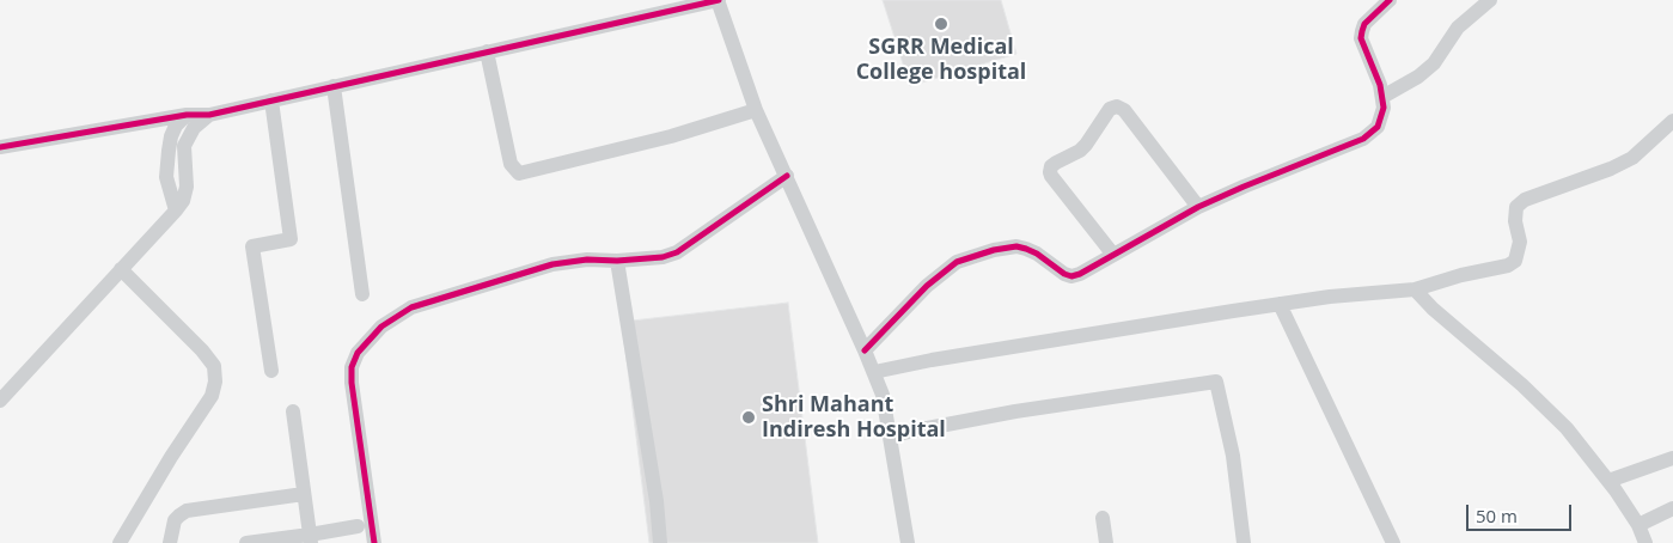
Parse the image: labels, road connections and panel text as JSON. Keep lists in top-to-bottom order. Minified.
{"places":["SGRR Medical College hospital","Shri Mahant Indiresh Hospital"],"scale_bar":"50 m"}
